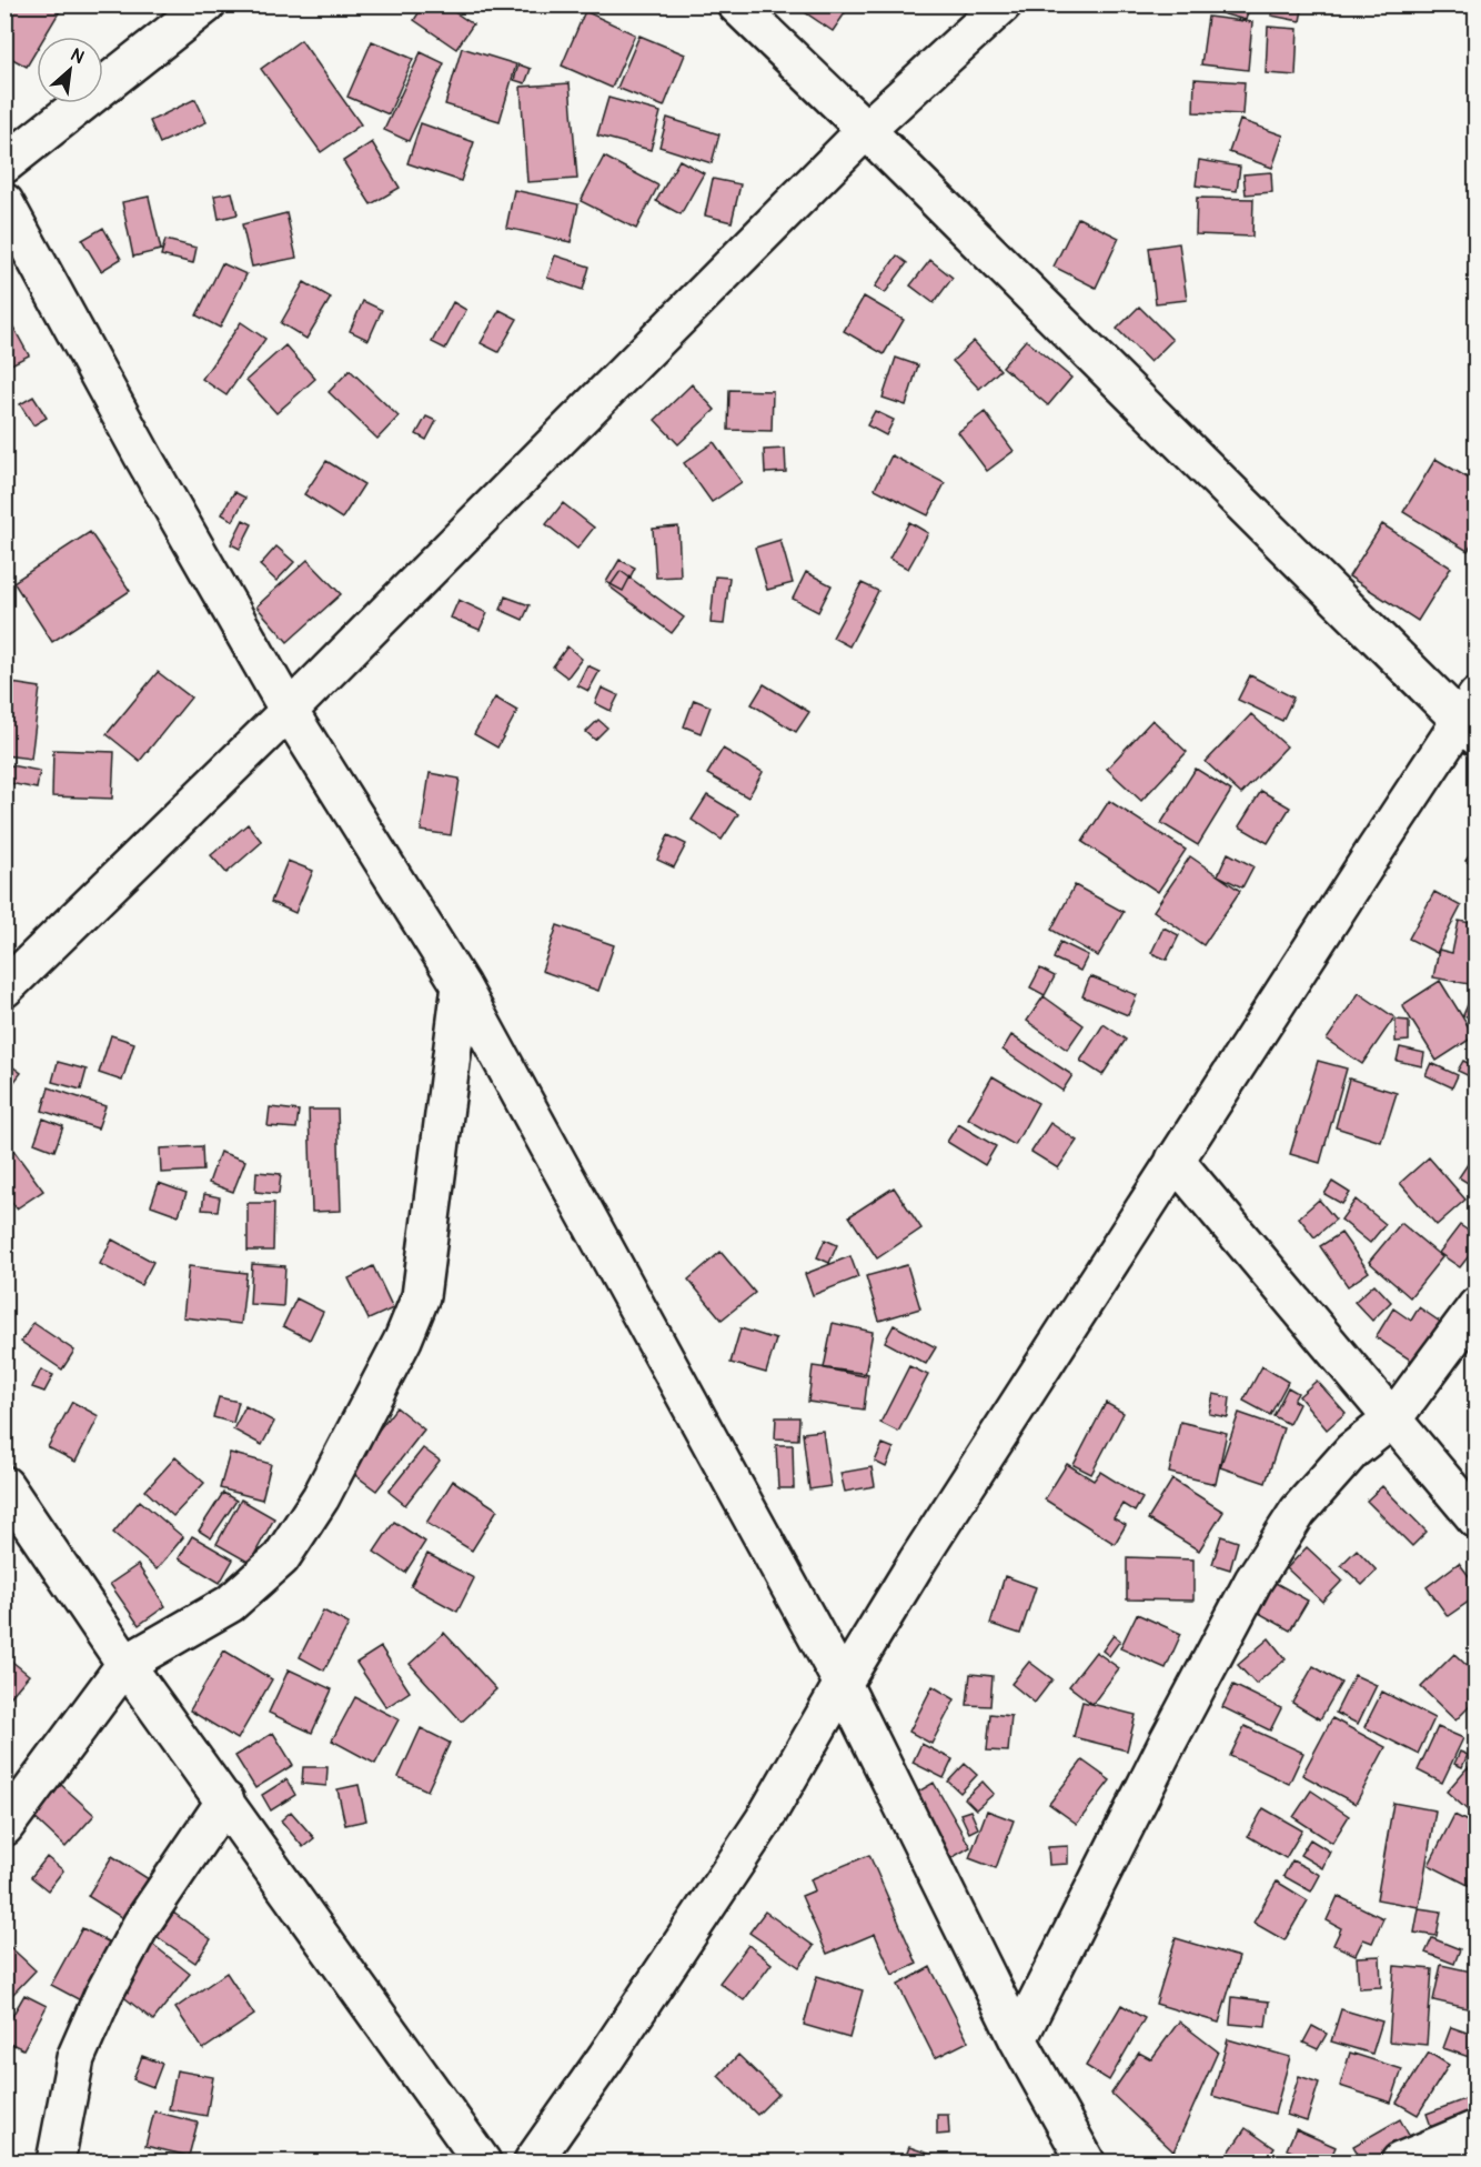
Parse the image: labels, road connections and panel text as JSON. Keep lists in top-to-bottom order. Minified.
{"north":"top right"}
